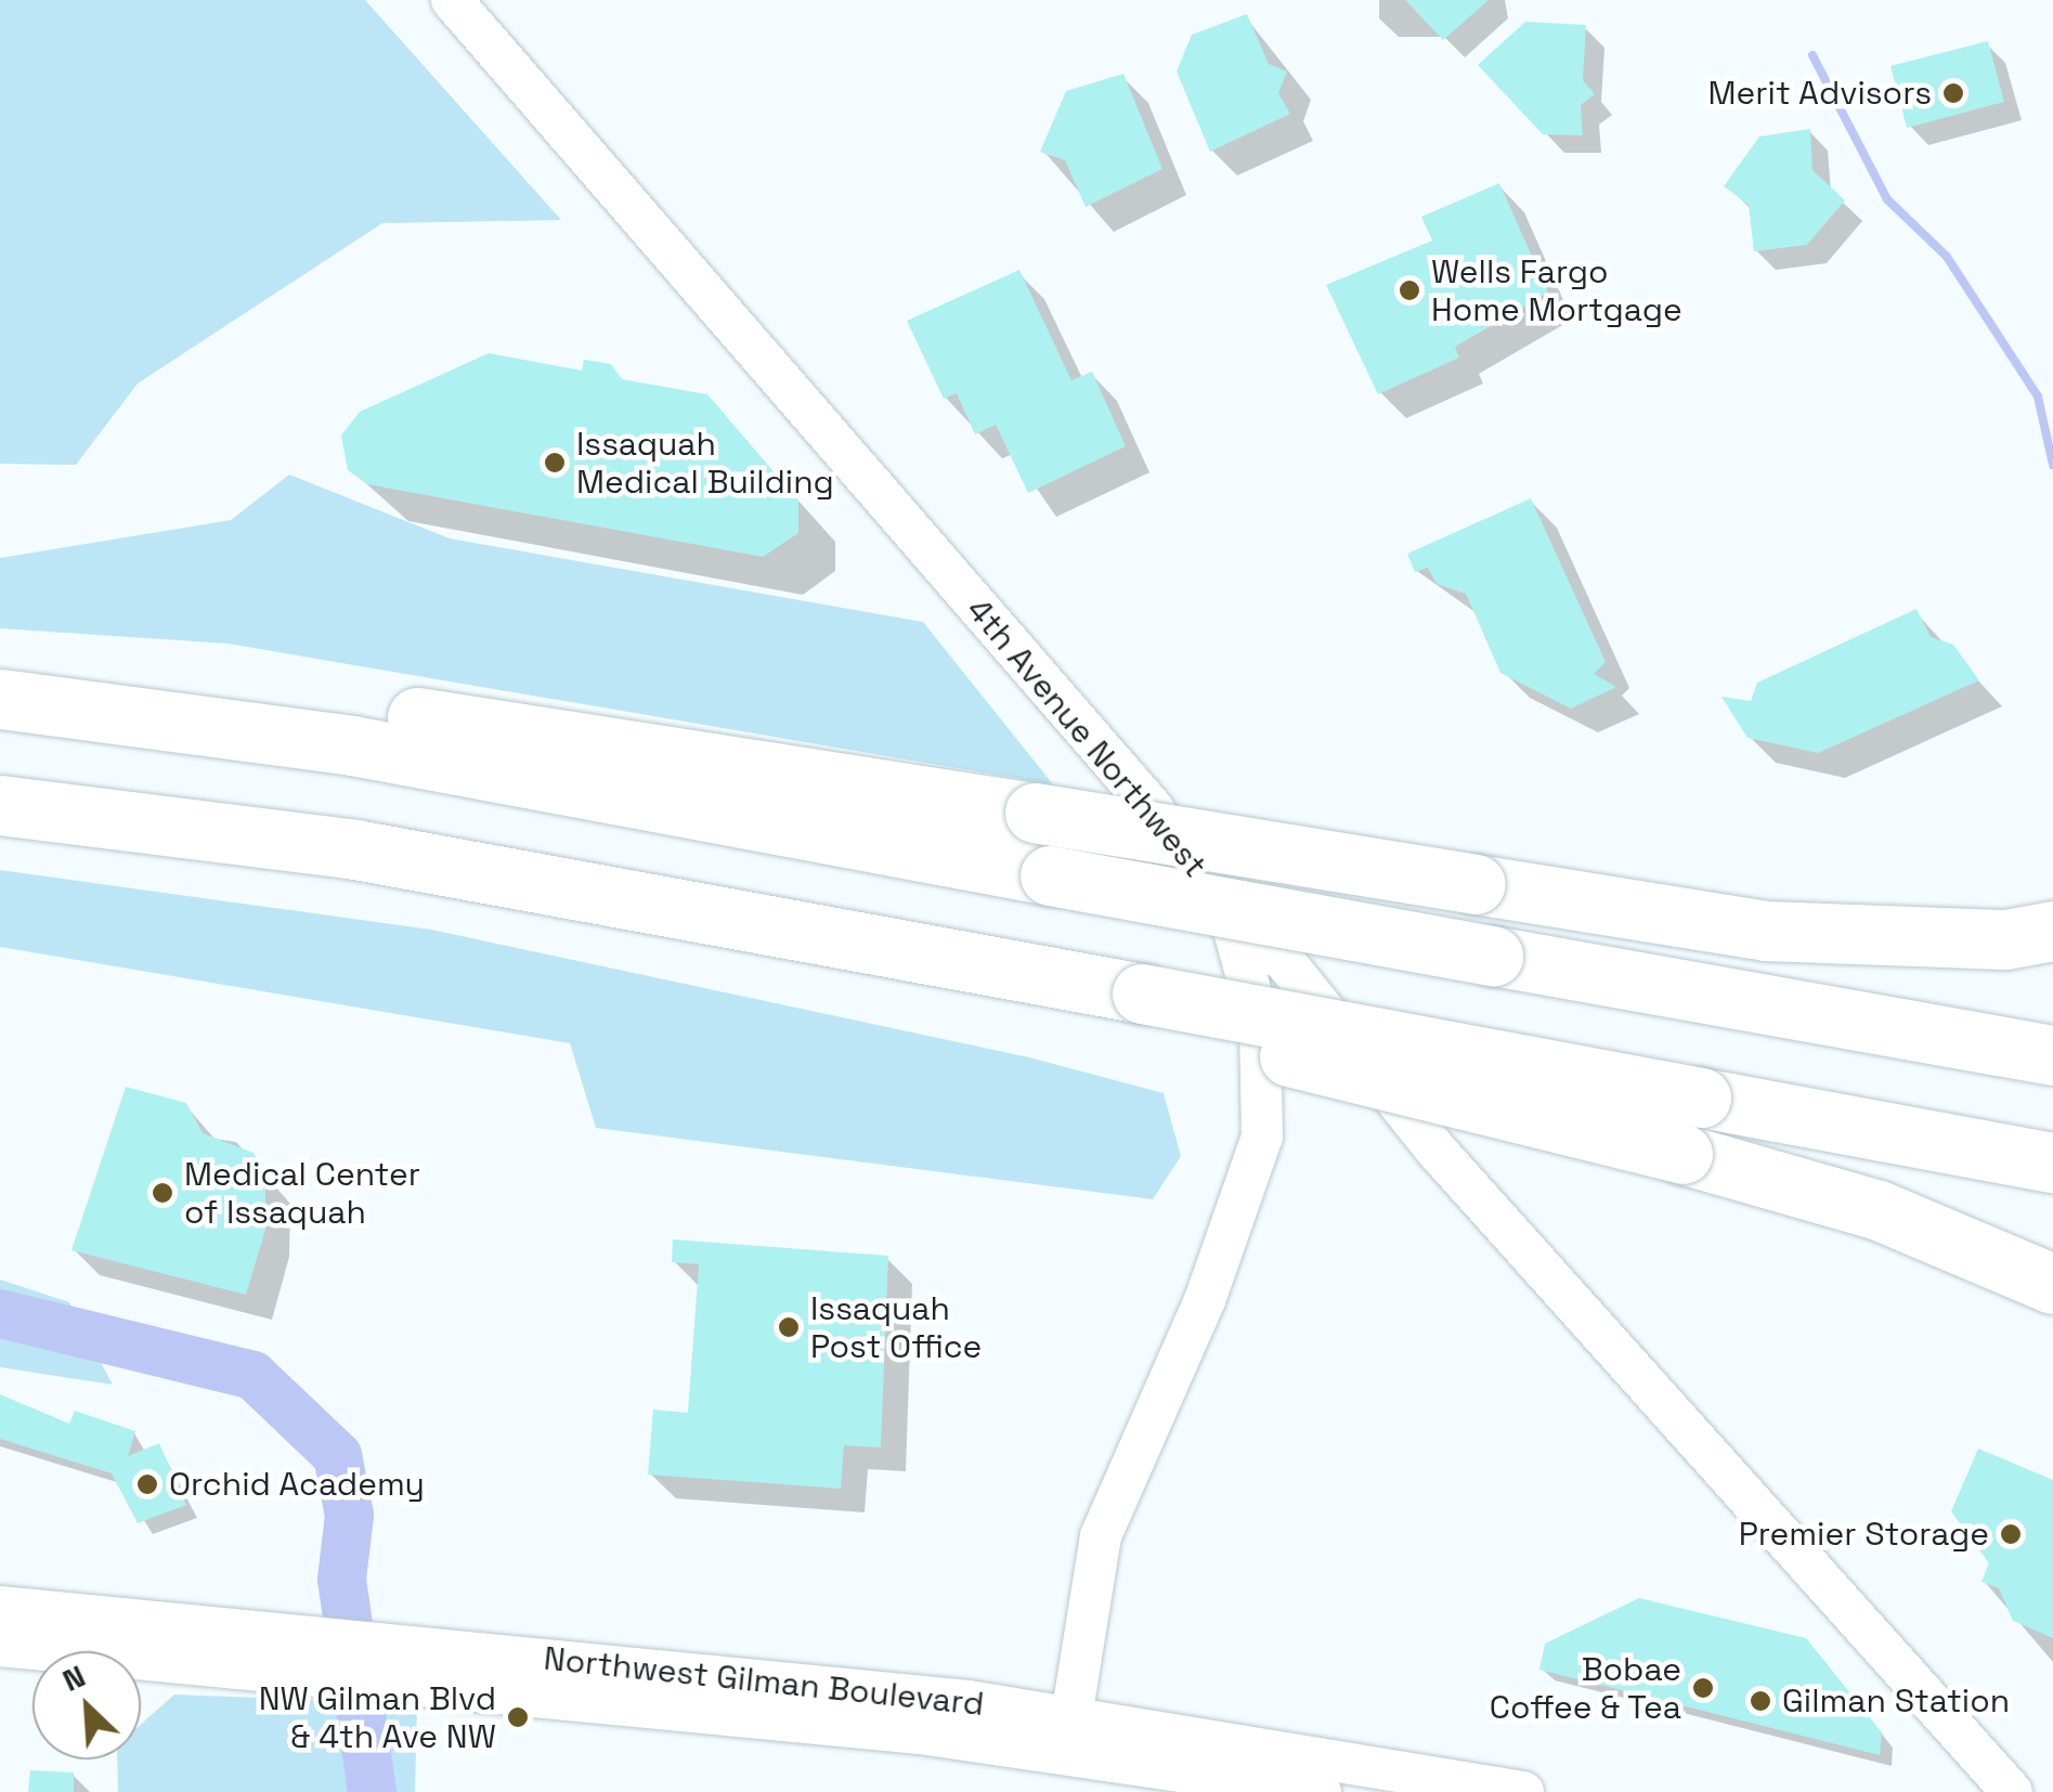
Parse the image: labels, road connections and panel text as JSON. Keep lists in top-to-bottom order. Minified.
{"streets":{"street":["4th Avenue Northwest","Northwest Gilman Boulevard"]},"crossings":[["4th Avenue Northwest","Northwest Gilman Boulevard"]],"places":["Merit Advisors","Wells Fargo Home Mortgage","Issaquah Medical Building","Medical Center of Issaquah","Issaquah Post Office","Orchid Academy","Premier Storage","Bobae Coffee & Tea","Gilman Station","NW Gilman Blvd & 4th Ave NW"],"north":"top left"}
